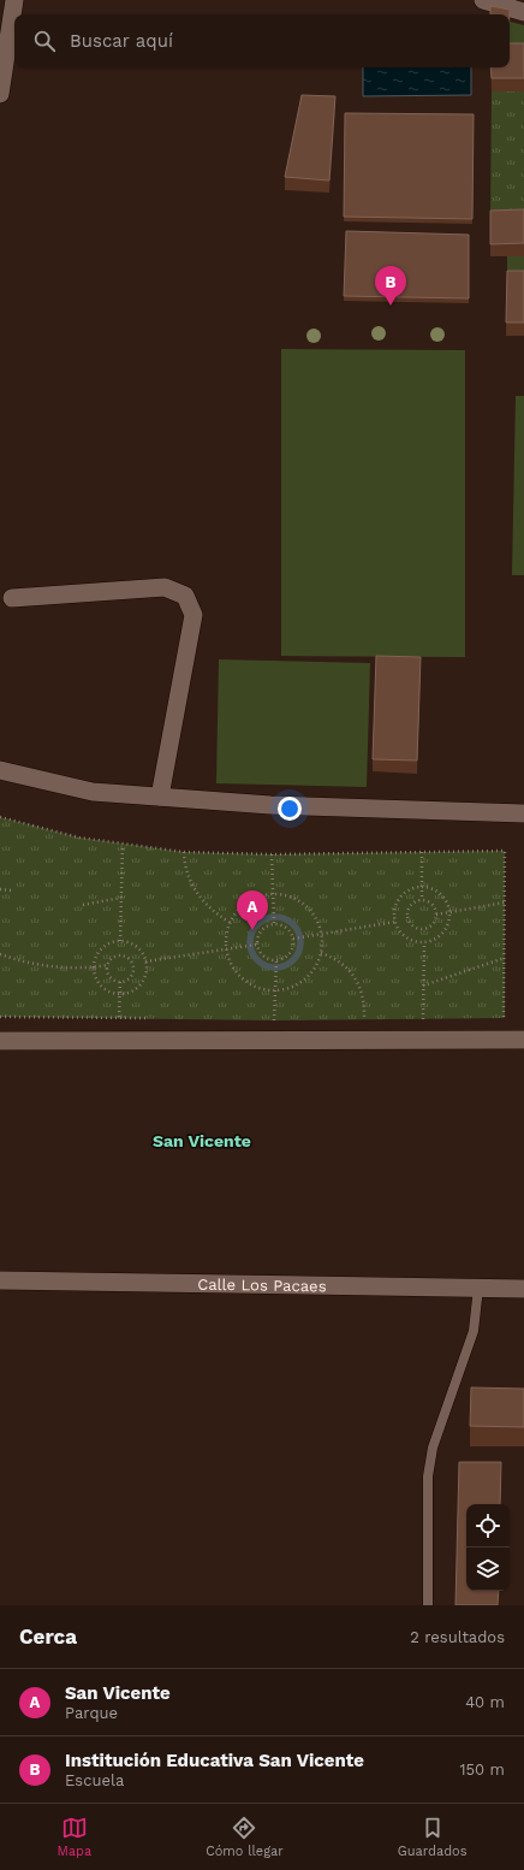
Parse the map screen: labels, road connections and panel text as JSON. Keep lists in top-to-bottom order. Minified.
{"streets":{"street":["Calle Los Pacaes"]},"districts":["San Vicente"],"page":{"search":"Buscar aquí","pins":["B","A"],"heading":["Cerca","2 resultados"],"list":[{"mark":"A","name":"San Vicente","note":"Parque","value":"40 m"},{"mark":"B","name":"Institución Educativa San Vicente","note":"Escuela","value":"150 m"}],"nav":["Mapa","Cómo llegar","Guardados"]}}
